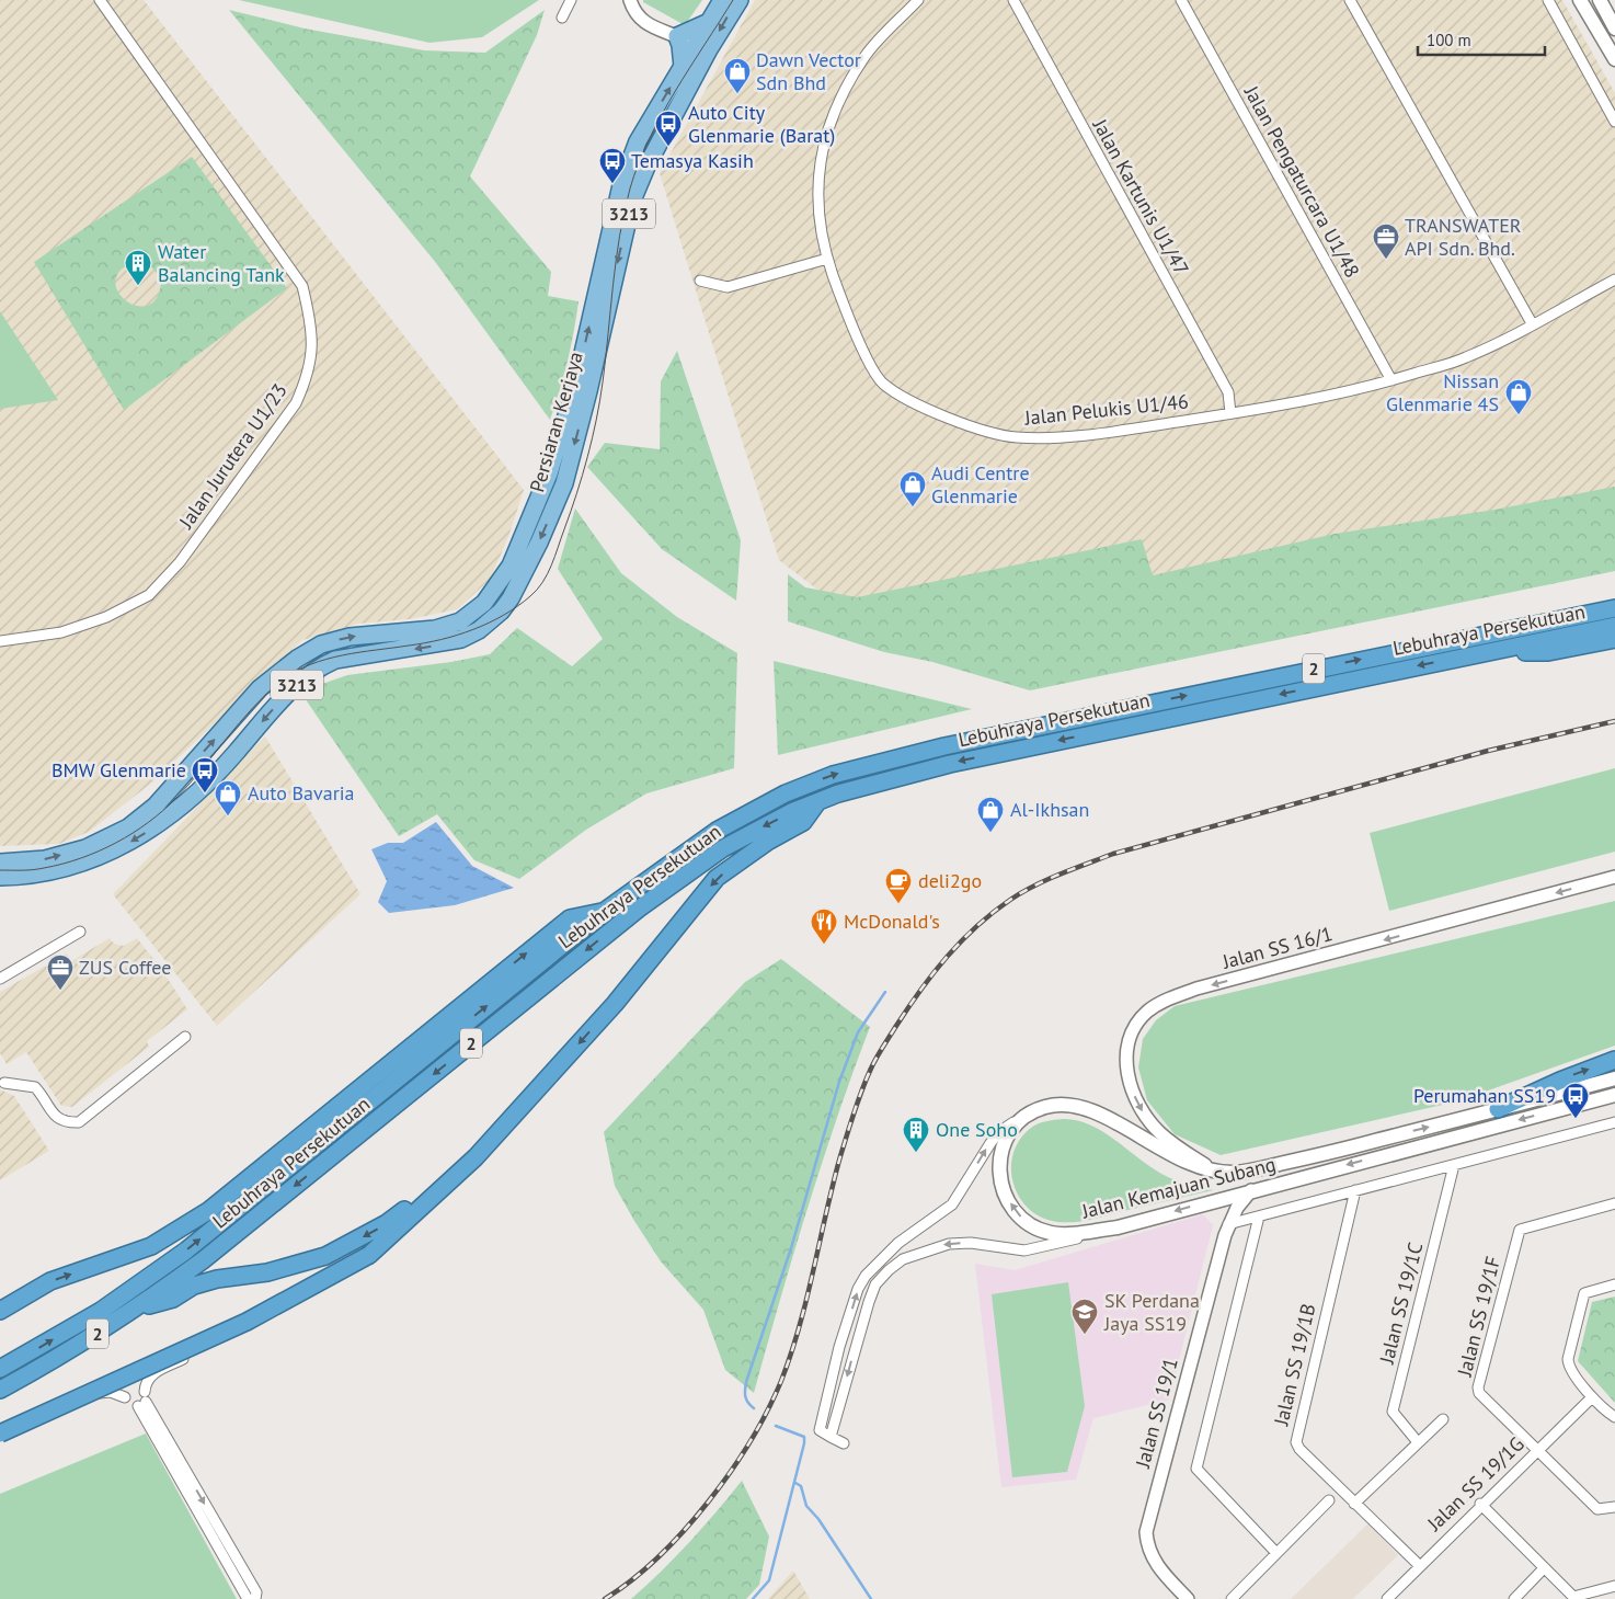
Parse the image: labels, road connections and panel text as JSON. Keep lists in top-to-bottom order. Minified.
{"streets":{"highway":["Lebuhraya Persekutuan","2"],"main road":["3213","Persiaran Kerjaya","Jalan Kemajuan Subang"],"street":["Jalan Pengaturcara U1/48","Jalan Kartunis U1/47","Jalan Pelukis U1/46","Jalan Jurutera U1/23","Jalan SS 16/1","Jalan SS 19/1C","Jalan SS 19/1F","Jalan SS 19/1B","Jalan SS 19/1","Jalan SS 19/1G"]},"crossings":[["Jalan Pengaturcara U1/48","Jalan Pelukis U1/46"],["Jalan Kartunis U1/47","Jalan Pelukis U1/46"],["Jalan SS 16/1","Jalan Kemajuan Subang"],["Jalan Kemajuan Subang","Jalan SS 19/1"],["Jalan SS 19/1F","Jalan SS 19/1G"],["Jalan SS 19/1B","Jalan SS 19/1G"]],"places":{"shop":["Dawn Vector Sdn Bhd","Nissan Glenmarie 4S","Audi Centre Glenmarie","Auto Bavaria","Al-Ikhsan"],"bus stop":["Auto City Glenmarie (Barat)","Temasya Kasih","BMW Glenmarie","Perumahan SS19"],"office":["TRANSWATER API Sdn. Bhd.","ZUS Coffee"],"building":["Water Balancing Tank","One Soho"],"cafe":["deli2go"],"restaurant":["McDonald's"],"school or university":["SK Perdana Jaya SS19"]},"scale_bar":"100 m"}
